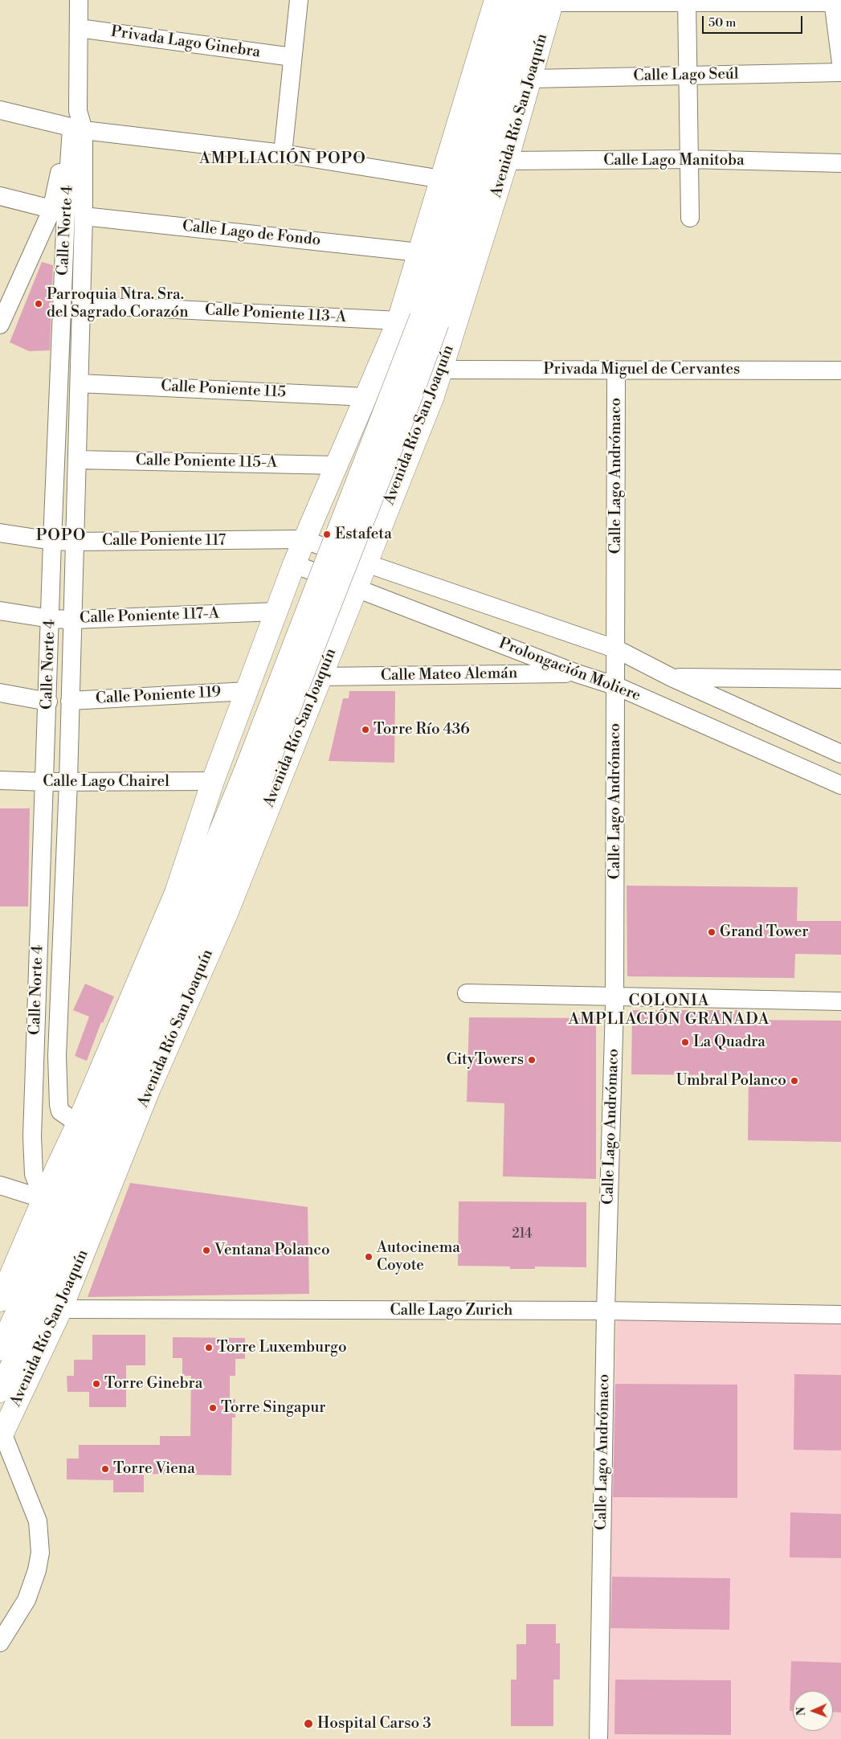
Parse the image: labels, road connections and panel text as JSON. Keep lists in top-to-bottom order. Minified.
{"streets":{"main road":["Avenida Río San Joaquín"],"street":["Privada Lago Ginebra","Calle Lago Seúl","Calle Lago Manitoba","Calle Norte 4","Calle Lago de Fondo","Calle Poniente 113-A","Privada Miguel de Cervantes","Calle Poniente 115","Calle Poniente 115-A","Calle Lago Andrómaco","Calle Poniente 117","Calle Poniente 117-A","Prolongación Moliere","Calle Mateo Alemán","Calle Poniente 119","Calle Lago Chairel","Calle Lago Zurich"]},"crossings":[["Calle Lago Seúl","Avenida Río San Joaquín"],["Avenida Río San Joaquín","Calle Lago Manitoba"],["Avenida Río San Joaquín","Privada Miguel de Cervantes"],["Avenida Río San Joaquín","Prolongación Moliere"],["Avenida Río San Joaquín","Calle Mateo Alemán"],["Avenida Río San Joaquín","Calle Lago Zurich"],["Calle Norte 4","Calle Lago de Fondo"],["Calle Norte 4","Calle Poniente 113-A"],["Calle Norte 4","Calle Poniente 115"],["Calle Norte 4","Calle Poniente 115-A"],["Calle Norte 4","Calle Poniente 117"],["Calle Norte 4","Calle Poniente 117-A"],["Calle Norte 4","Calle Poniente 119"],["Calle Norte 4","Calle Lago Chairel"],["Privada Miguel de Cervantes","Calle Lago Andrómaco"],["Calle Lago Andrómaco","Prolongación Moliere"],["Calle Lago Andrómaco","Calle Lago Zurich"],["Prolongación Moliere","Calle Mateo Alemán"]],"districts":["AMPLIACIÓN POPO","POPO","COLONIA AMPLIACIÓN GRANADA"],"places":["Parroquia Ntra. Sra. del Sagrado Corazón","Estafeta","Torre Río 436","Grand Tower","La Quadra","CityTowers","Umbral Polanco","Ventana Polanco","Autocinema Coyote","Torre Luxemburgo","Torre Ginebra","Torre Singapur","Torre Viena","Hospital Carso 3"],"house_numbers":["214"],"scale_bar":"50 m","north":"left"}
